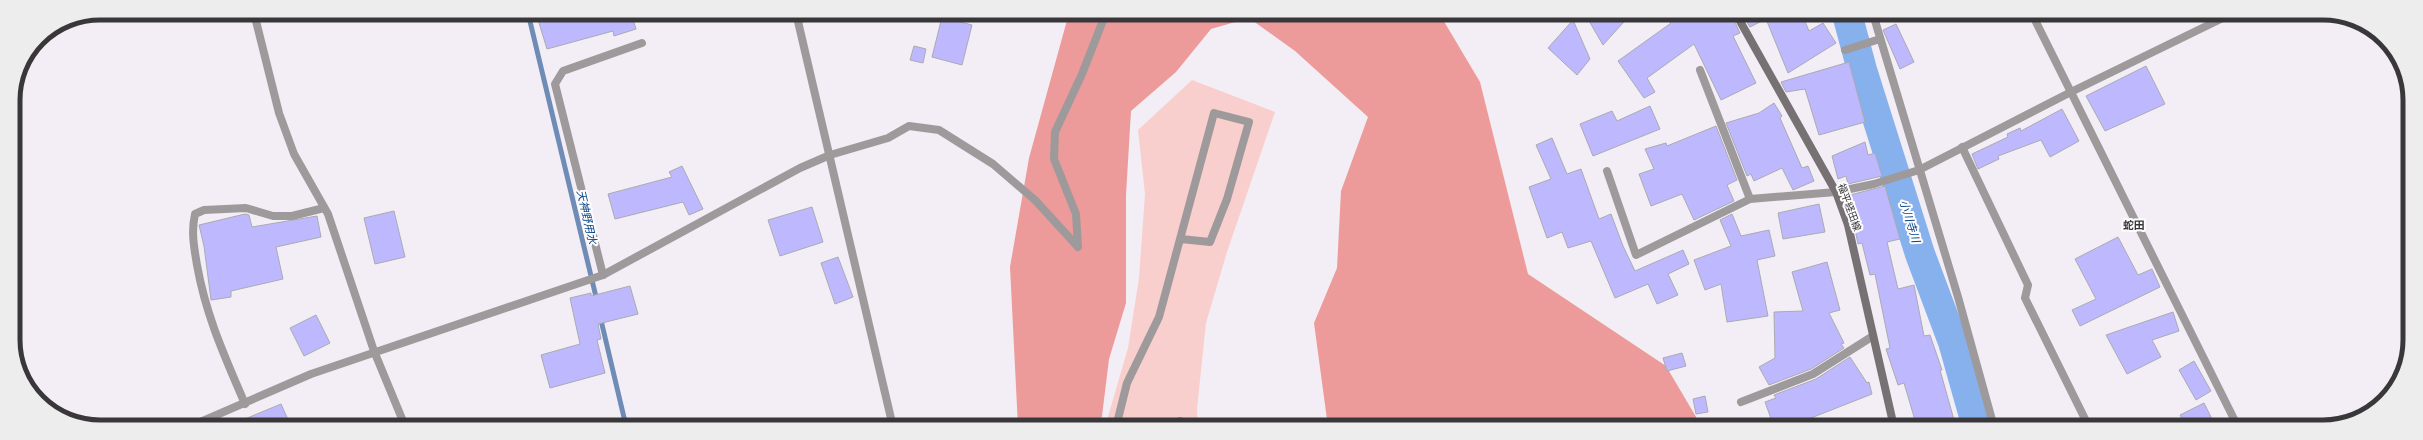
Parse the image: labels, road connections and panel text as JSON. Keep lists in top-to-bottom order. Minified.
{"streets":{"main road":["福平経田線"]},"districts":["蛇田"],"water":["天神野用水","小川寺川"]}
